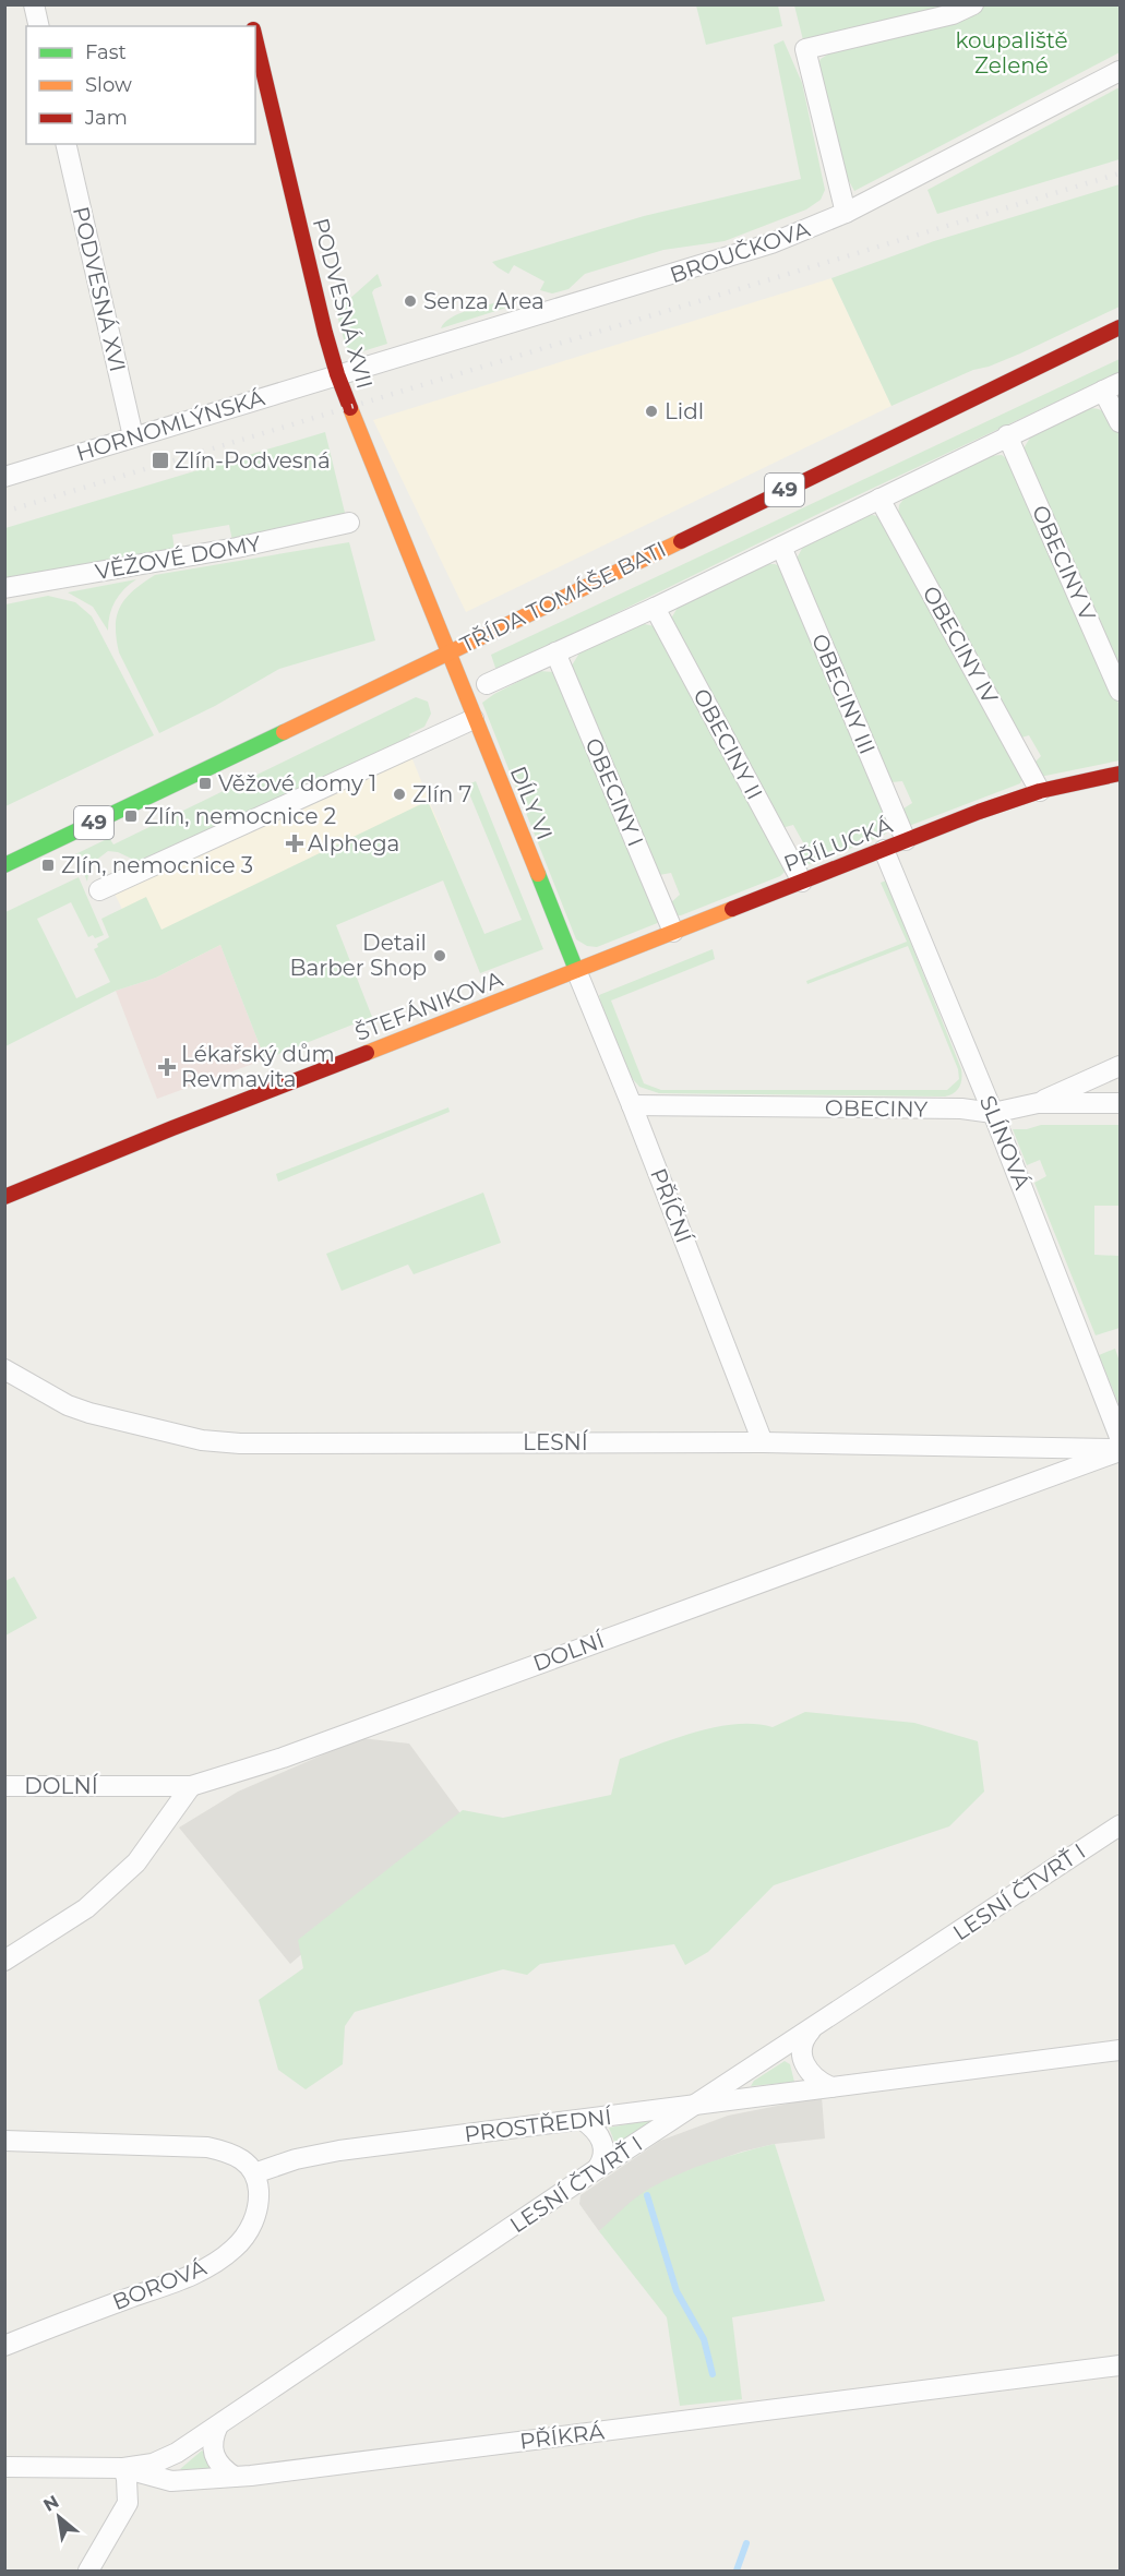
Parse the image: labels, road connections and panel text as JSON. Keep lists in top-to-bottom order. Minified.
{"streets":{"street":["BROUČKOVA","PODVESNÁ XVI","PODVESNÁ XVII","HORNOMLÝNSKÁ","49","VĚŽOVÉ DOMY","OBECINY V","TŘÍDA TOMÁŠE BATI","OBECINY IV","OBECINY III","OBECINY II","OBECINY I","DÍLY VI","PŘÍLUCKÁ","ŠTEFÁNIKOVA","OBECINY","SLÍNOVÁ","PŘÍČNÍ","LESNÍ","DOLNÍ","LESNÍ ČTVRŤ I","PROSTŘEDNÍ","BOROVÁ","PŘÍKRÁ"]},"crossings":[["BROUČKOVA","PODVESNÁ XVII"],["BROUČKOVA","HORNOMLÝNSKÁ"],["PODVESNÁ XVI","HORNOMLÝNSKÁ"],["PODVESNÁ XVII","HORNOMLÝNSKÁ"],["PODVESNÁ XVII","TŘÍDA TOMÁŠE BATI"],["PODVESNÁ XVII","DÍLY VI"],["TŘÍDA TOMÁŠE BATI","DÍLY VI"],["OBECINY IV","PŘÍLUCKÁ"],["OBECINY III","PŘÍLUCKÁ"],["OBECINY II","PŘÍLUCKÁ"],["OBECINY I","PŘÍLUCKÁ"],["DÍLY VI","PŘÍLUCKÁ"],["DÍLY VI","ŠTEFÁNIKOVA"],["DÍLY VI","PŘÍČNÍ"],["PŘÍLUCKÁ","ŠTEFÁNIKOVA"],["PŘÍLUCKÁ","SLÍNOVÁ"],["PŘÍLUCKÁ","PŘÍČNÍ"],["ŠTEFÁNIKOVA","PŘÍČNÍ"],["OBECINY","SLÍNOVÁ"],["OBECINY","PŘÍČNÍ"],["PŘÍČNÍ","LESNÍ"],["LESNÍ","DOLNÍ"],["LESNÍ ČTVRŤ I","PROSTŘEDNÍ"],["LESNÍ ČTVRŤ I","PŘÍKRÁ"],["PROSTŘEDNÍ","BOROVÁ"]],"parks":["koupaliště Zelené"],"places":{"other":["Senza Area","Lidl","Zlín 7","Detail Barber Shop"],"transit":["Zlín-Podvesná","Věžové domy 1","Zlín, nemocnice 2","Zlín, nemocnice 3"],"health":["Alphega","Lékařský dům Revmavita"]},"legend":["Fast","Slow","Jam"],"north":"top left"}
